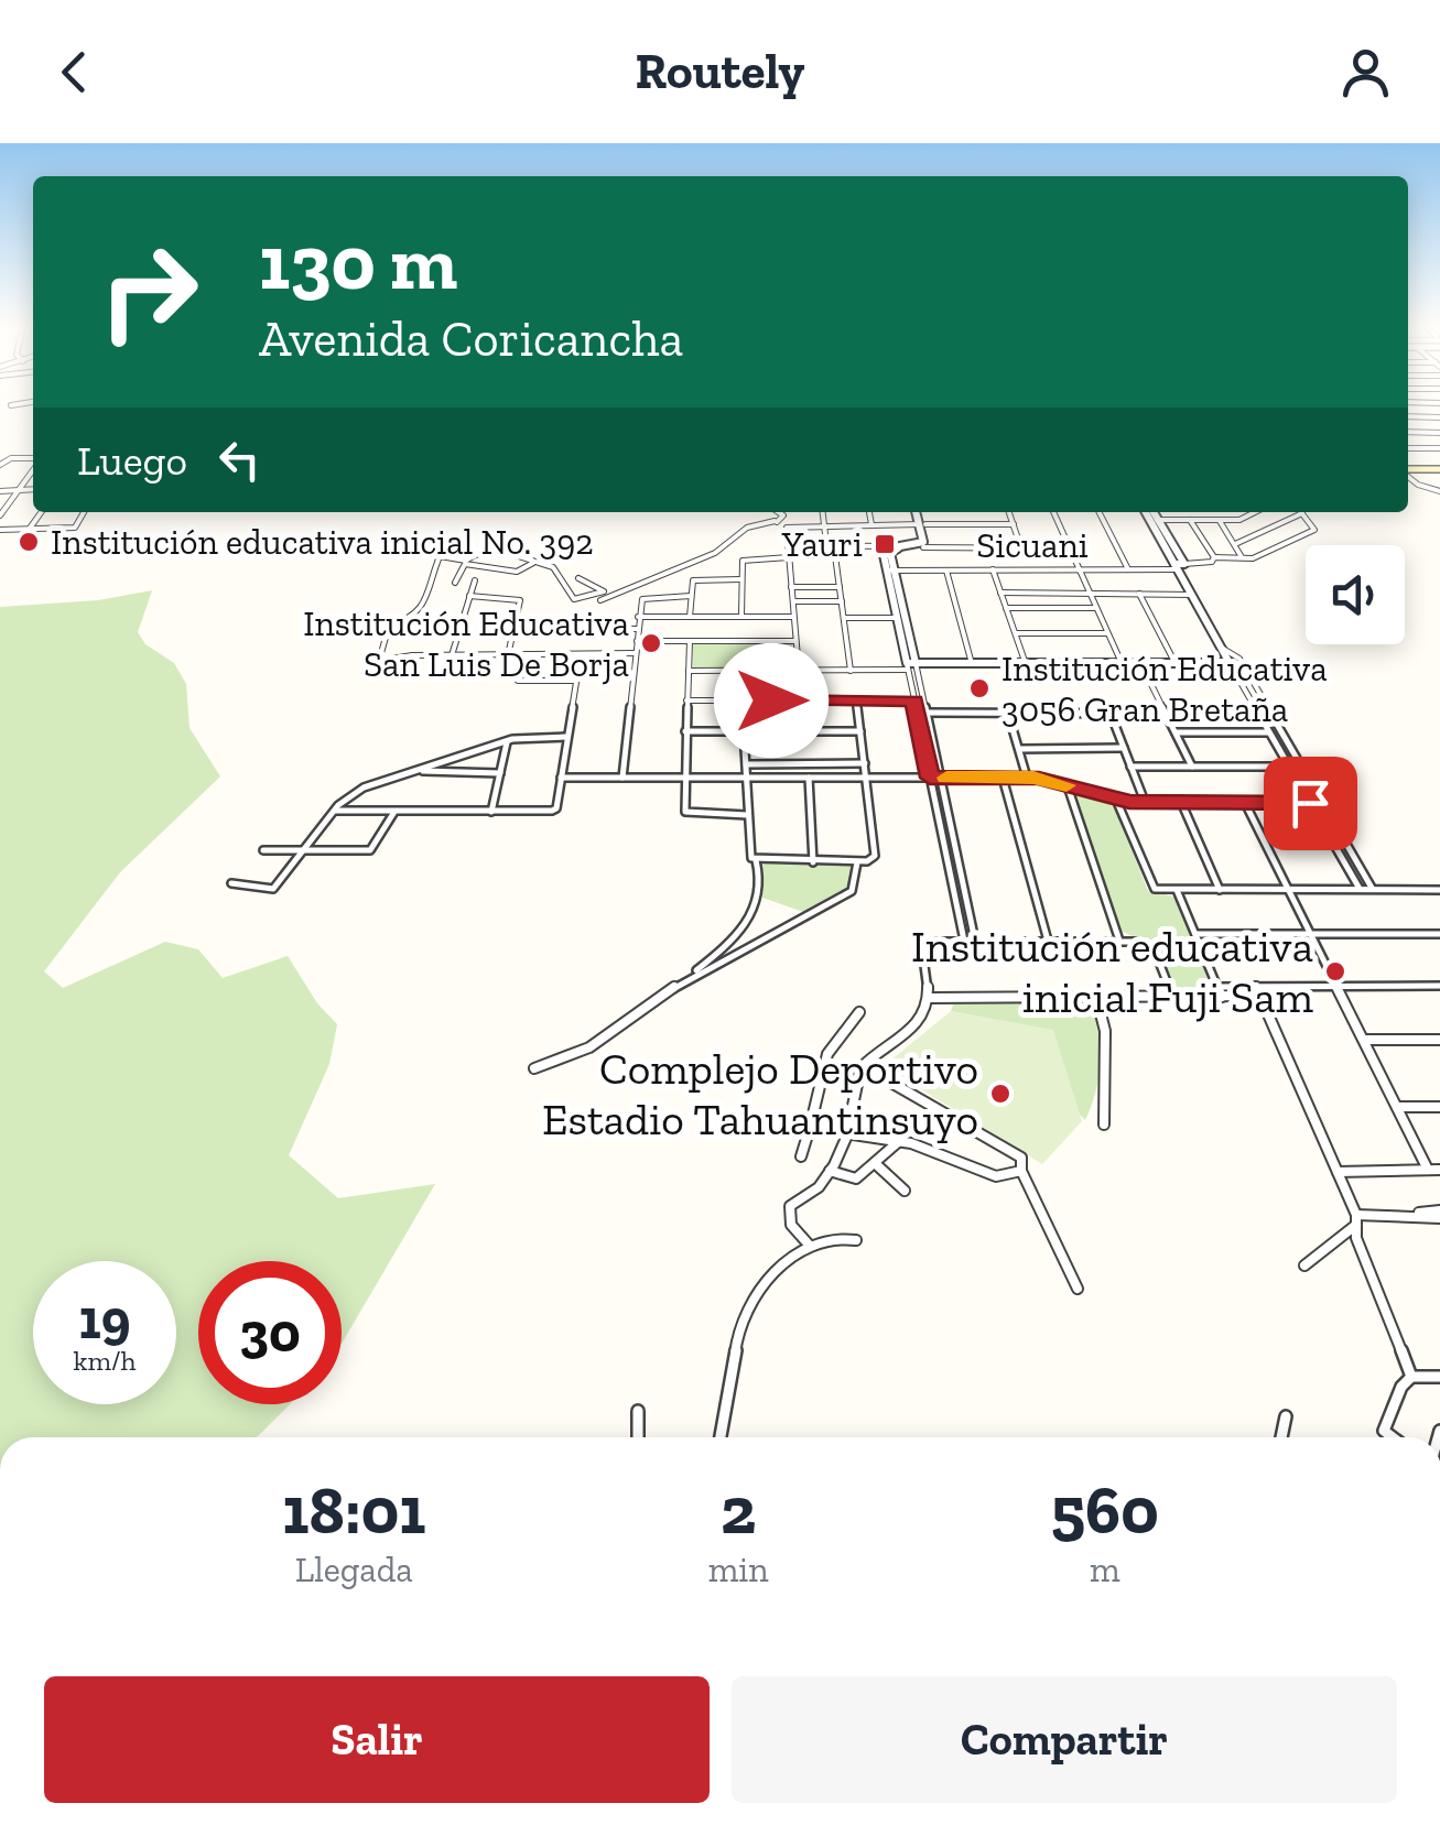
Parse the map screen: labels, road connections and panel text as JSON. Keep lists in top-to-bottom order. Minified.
{"streets":{"street":["Sicuani"]},"places":{"other":["Institución educativa inicial No. 392","Institución Educativa San Luis De Borja","Institución Educativa 3056 Gran Bretaña","Institución educativa inicial Fuji Sam","Complejo Deportivo Estadio Tahuantinsuyo"],"transit":["Yauri"]},"page":{"header":"Routely","turn":["130 m","Avenida Coricancha"],"then":"Luego","speed":"19 km/h","limit":"30","eta":["18:01","Llegada","2","min","560","m"],"buttons":["Salir","Compartir"]}}
